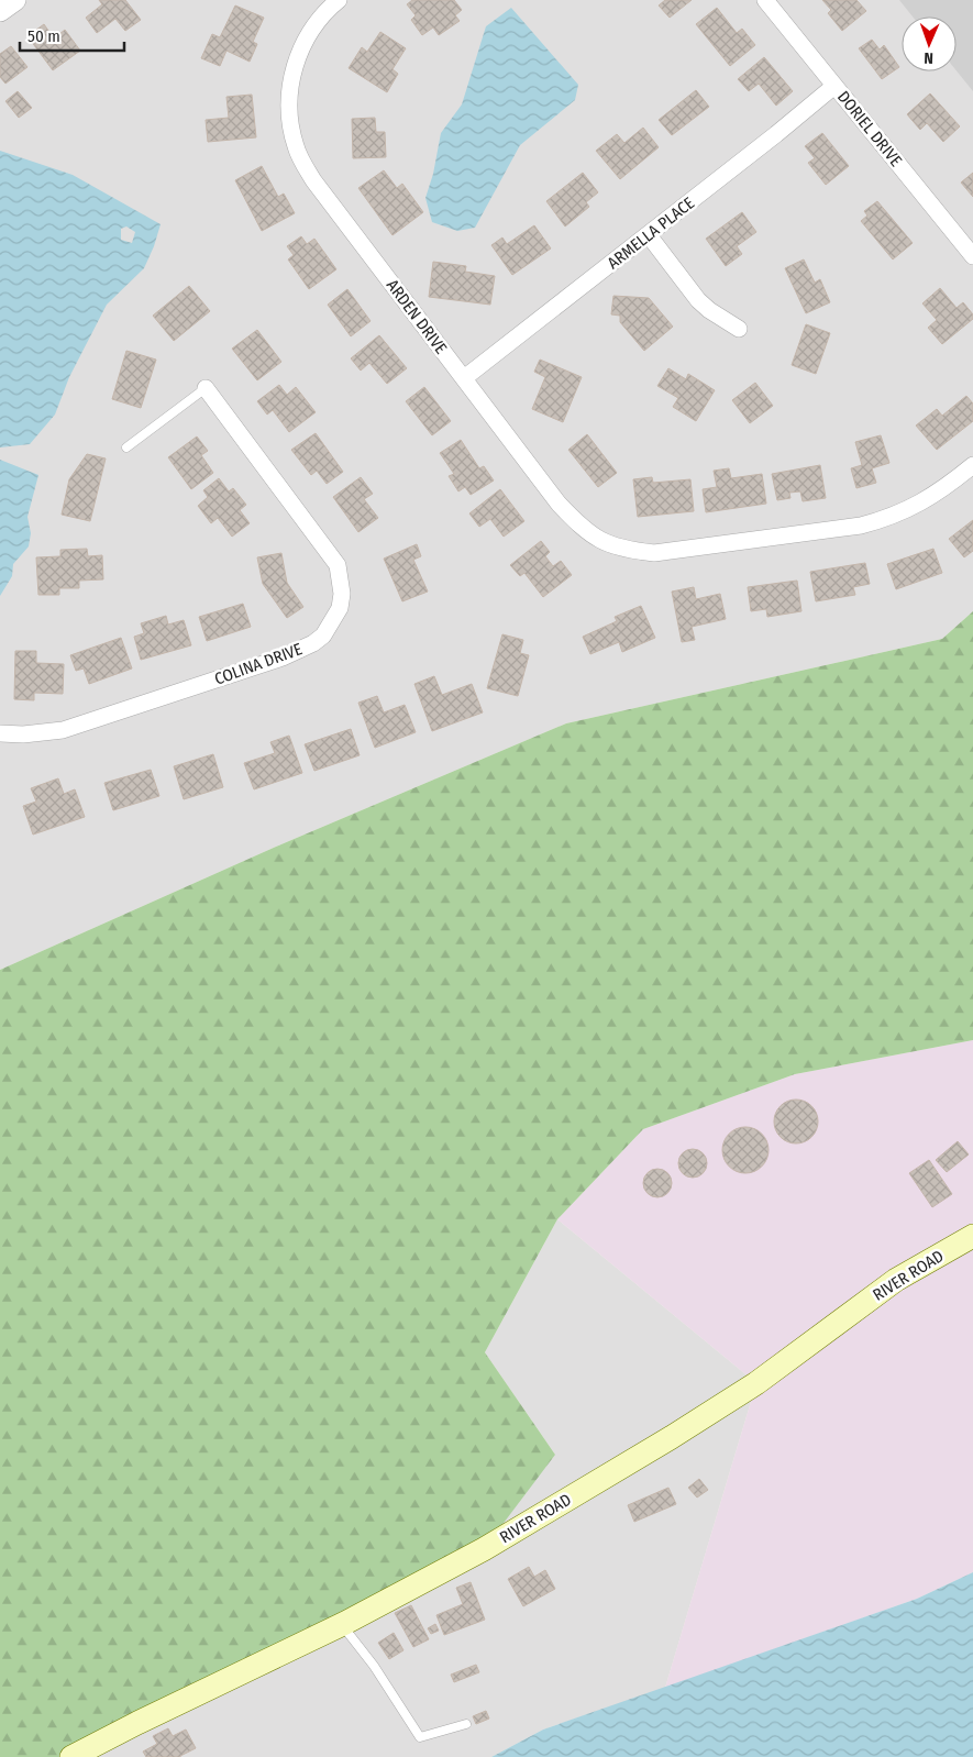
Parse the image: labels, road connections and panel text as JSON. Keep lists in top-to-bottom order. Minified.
{"streets":{"main road":["RIVER ROAD"],"street":["DORIEL DRIVE","ARMELLA PLACE","ARDEN DRIVE","COLINA DRIVE"]},"crossings":[["DORIEL DRIVE","ARMELLA PLACE"],["ARMELLA PLACE","ARDEN DRIVE"]],"scale_bar":"50 m","north":"bottom"}
